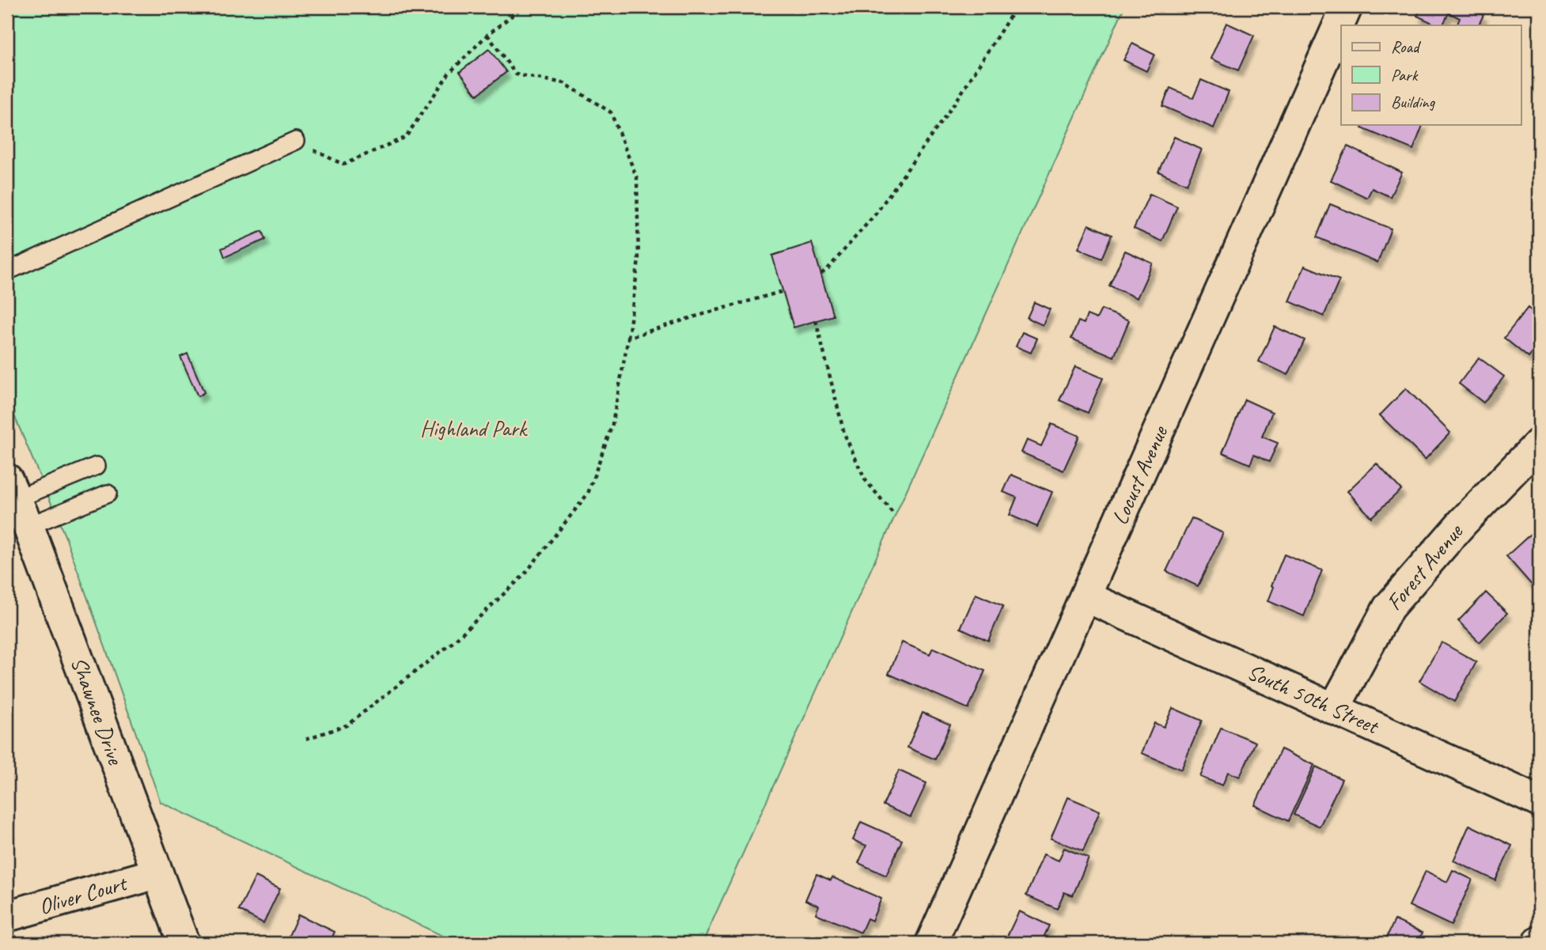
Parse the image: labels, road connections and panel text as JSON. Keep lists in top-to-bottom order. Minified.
{"streets":{"street":["Locust Avenue","Forest Avenue","South 50th Street","Shawnee Drive","Oliver Court"]},"crossings":[["Locust Avenue","South 50th Street"],["Forest Avenue","South 50th Street"],["Shawnee Drive","Oliver Court"]],"parks":["Highland Park"],"legend":["Road","Park","Building"]}
